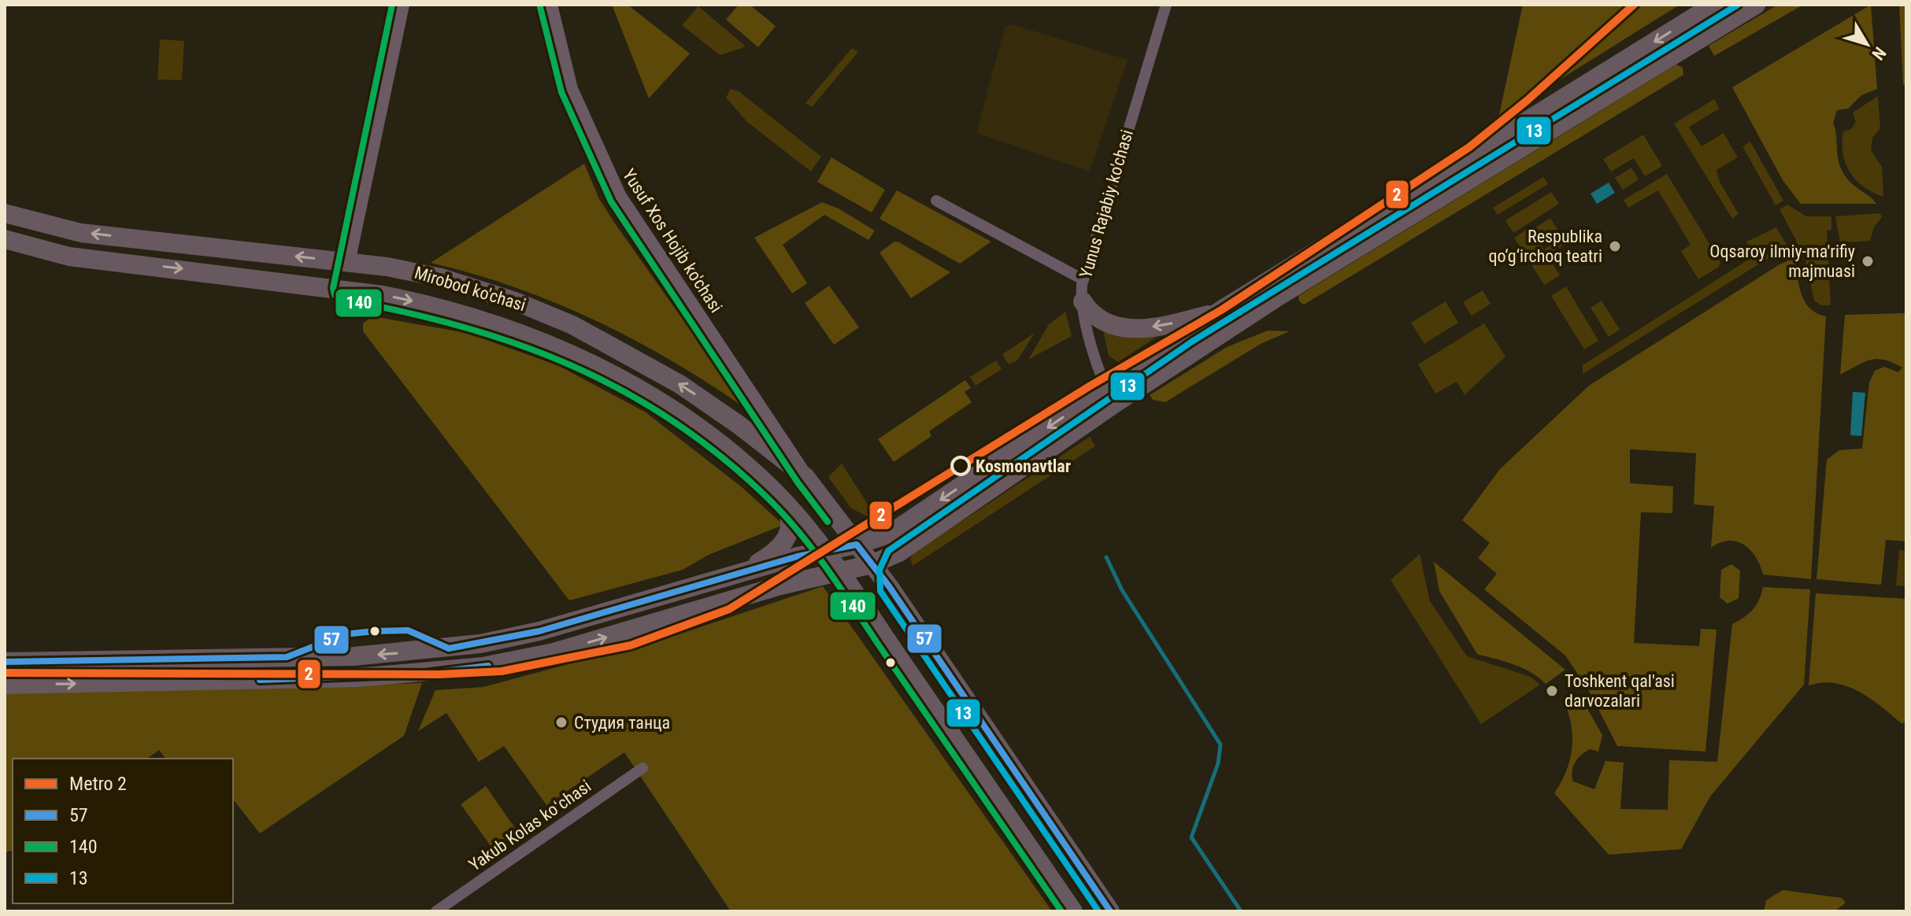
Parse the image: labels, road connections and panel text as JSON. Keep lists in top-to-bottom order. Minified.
{"streets":{"main road":["Yusuf Xos Hojib ko'chasi","Mirobod ko'chasi"],"street":["Yunus Rajabiy ko'chasi","Yakub Kolas koʻchasi"]},"crossings":[["Yusuf Xos Hojib ko'chasi","Mirobod ko'chasi"]],"places":["Respublika qo‘g‘irchoq teatri","Oqsaroy ilmiy-ma'rifiy majmuasi","Kosmonavtlar","Toshkent qal'asi darvozalari","Студия танца"],"lines":["metro line 2","transit line 140","transit line 13","transit line 57"],"legend":["Metro 2","57","140","13"],"north":"bottom right"}
